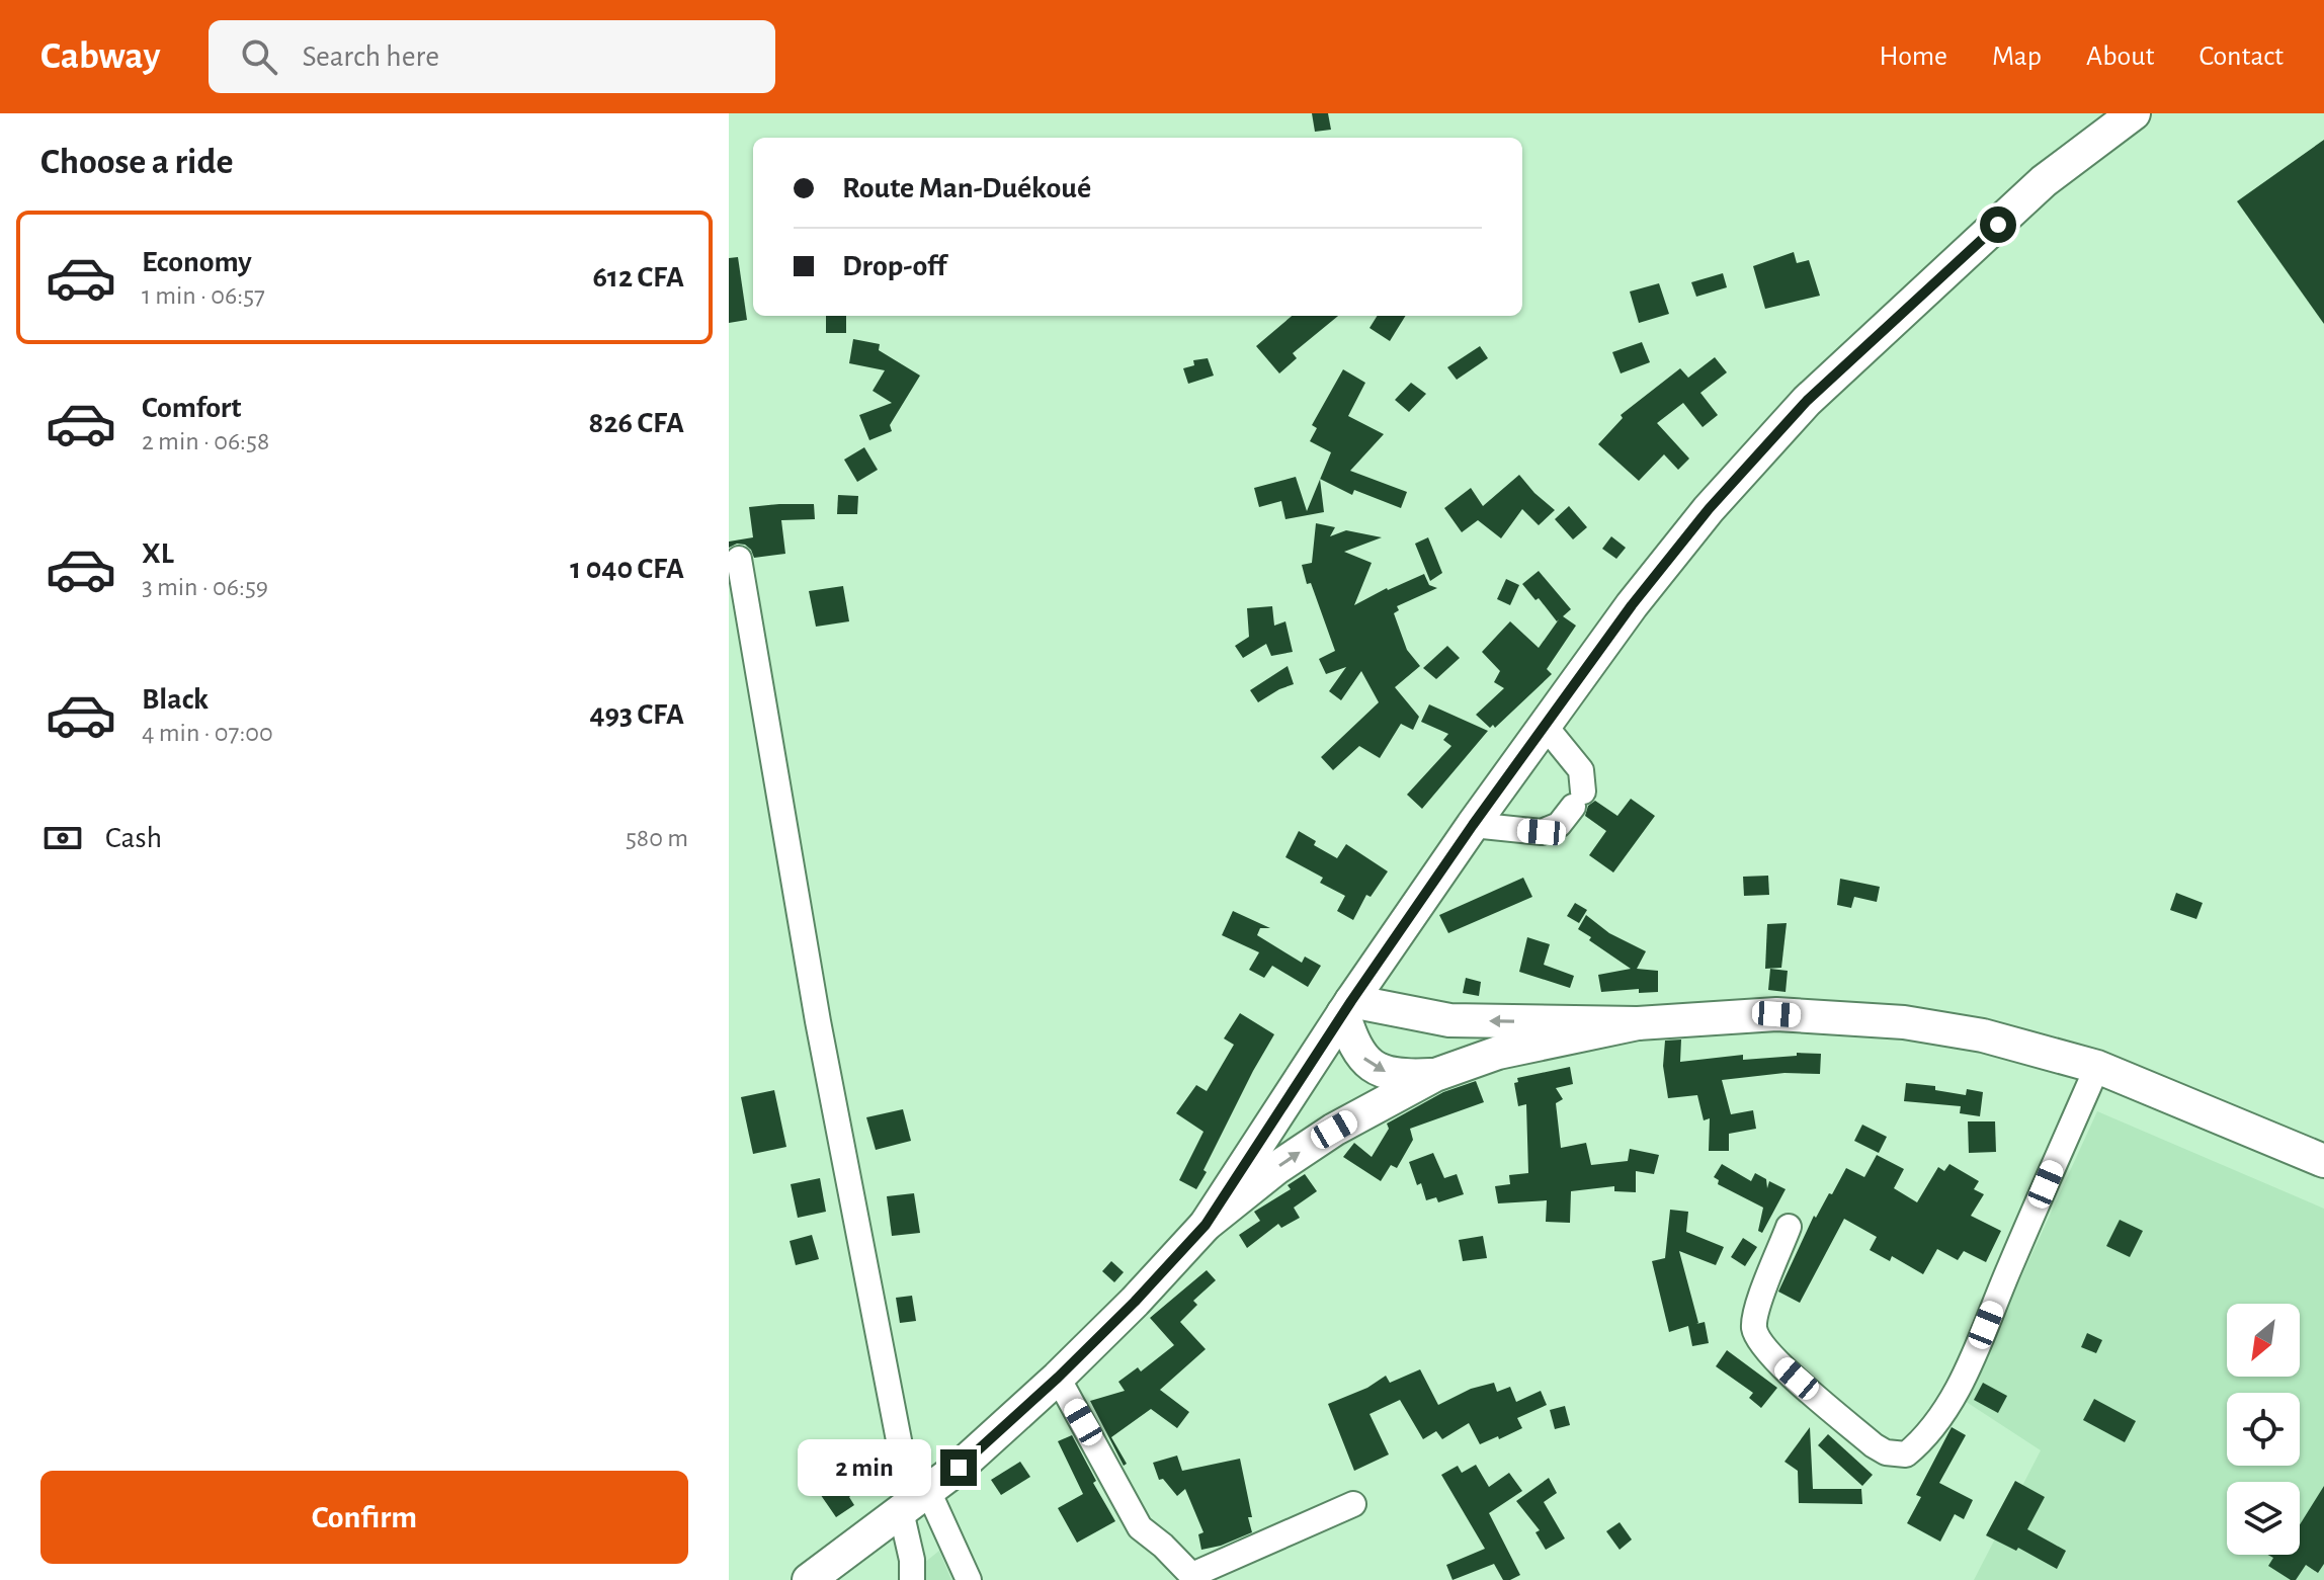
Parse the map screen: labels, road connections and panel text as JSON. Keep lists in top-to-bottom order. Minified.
{"north":"bottom left","page":{"header":"Cabway","search":"Search here","nav":["Home","Map","About","Contact"],"heading":"Choose a ride","banner":["Route Man-Duékoué","Drop-off"],"list":[{"name":"Economy","note":"1 min · 06:57","value":"612 CFA"},{"name":"Comfort","note":"2 min · 06:58","value":"826 CFA"},{"name":"XL","note":"3 min · 06:59","value":"1 040 CFA"},{"name":"Black","note":"4 min · 07:00","value":"493 CFA"}],"pay":["Cash","580 m"],"bubble":"2 min","buttons":"Confirm"}}
